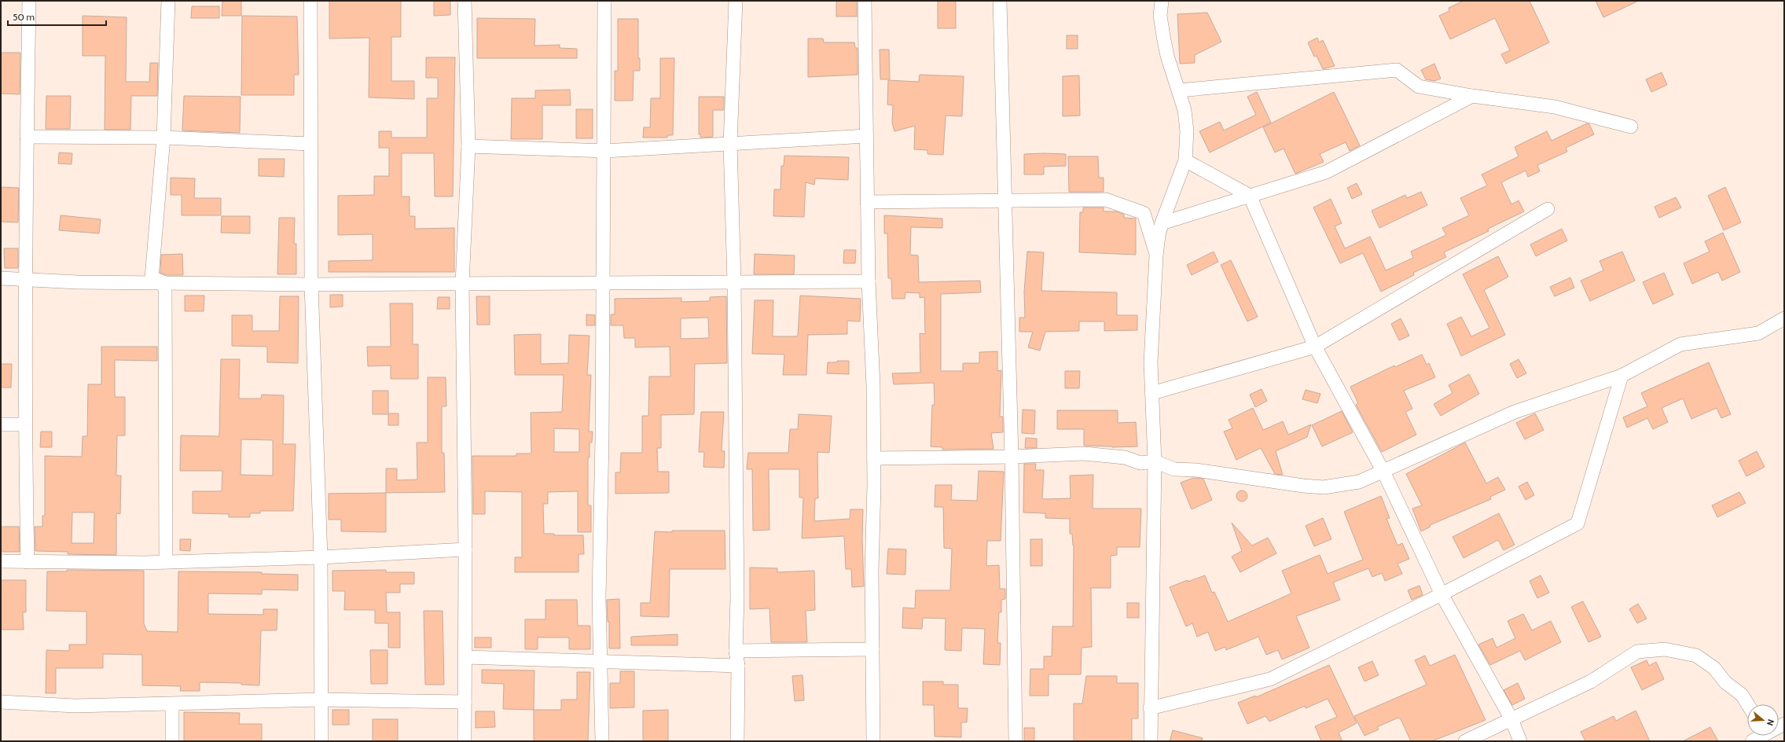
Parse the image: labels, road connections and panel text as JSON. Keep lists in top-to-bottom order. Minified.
{"scale_bar":"50 m","north":"right"}
